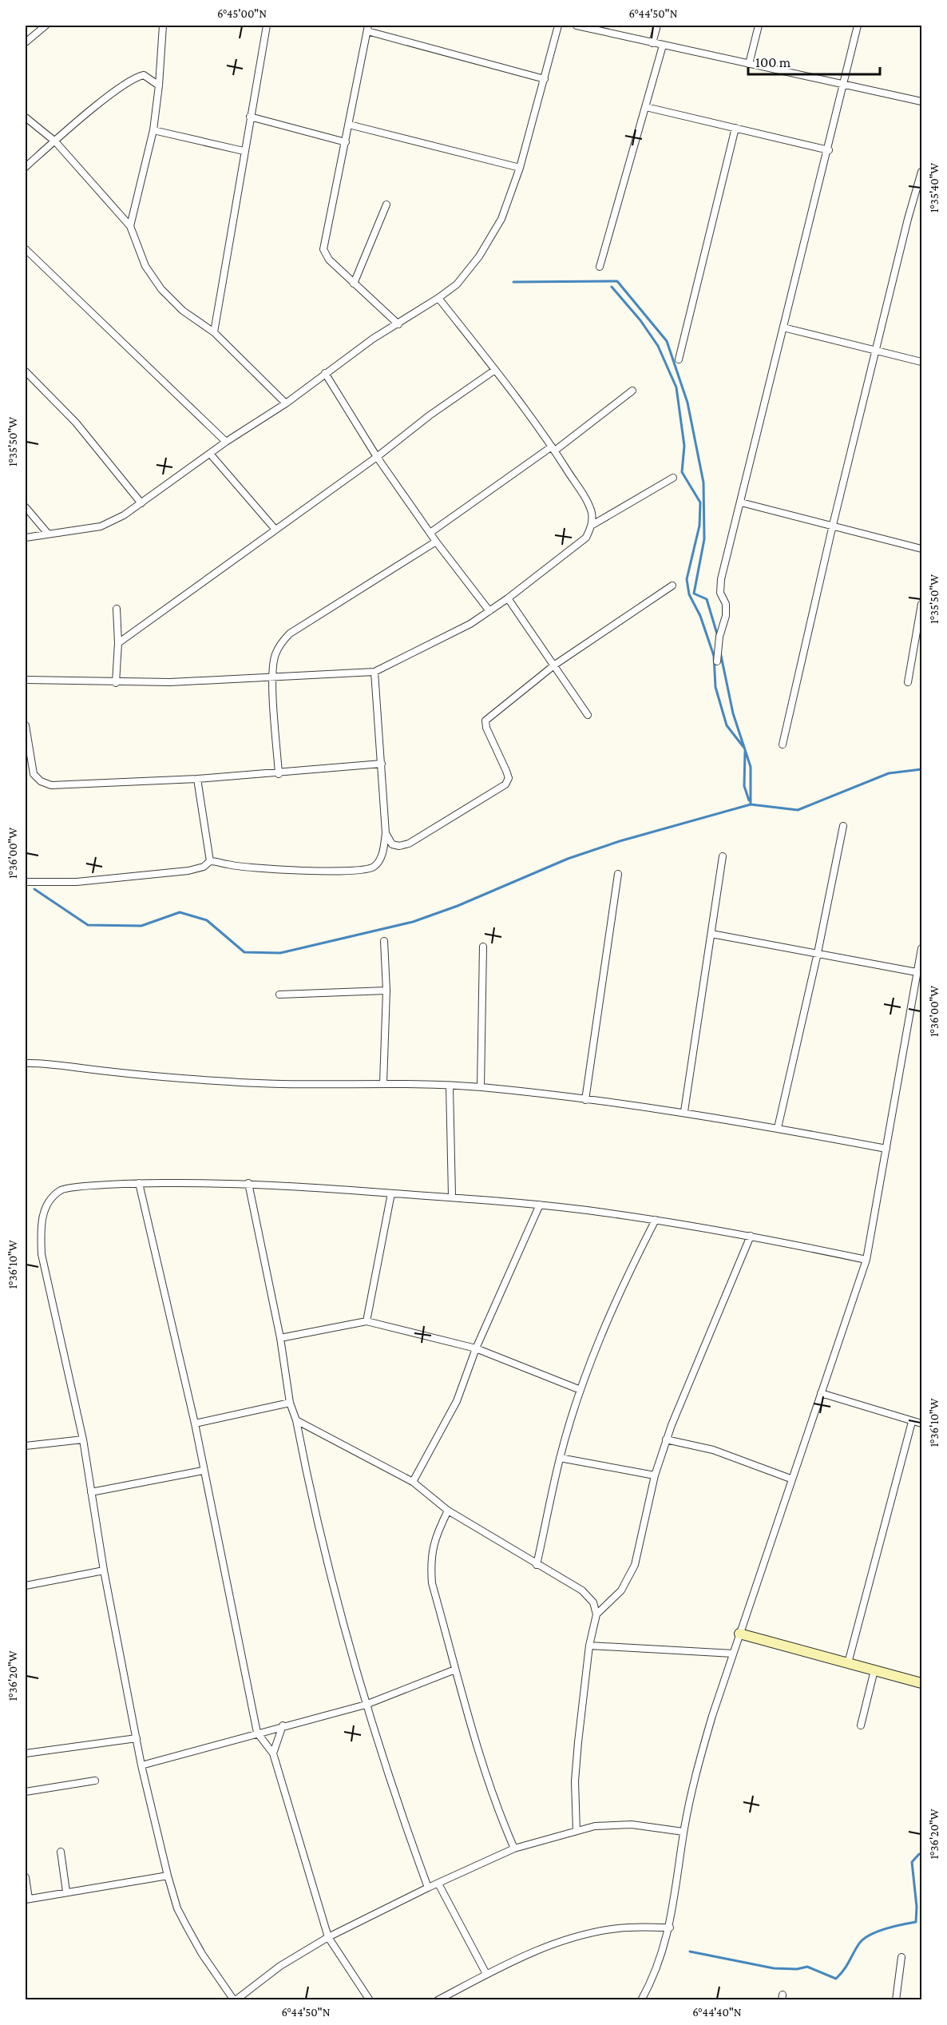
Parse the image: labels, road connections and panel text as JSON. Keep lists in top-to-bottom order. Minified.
{"scale_bar":"100 m","coordinates":["6°45'00\"N","6°44'50\"N","1°35'40\"W","1°35'50\"W","1°36'00\"W","1°36'10\"W","1°36'20\"W","6°44'40\"N"]}
